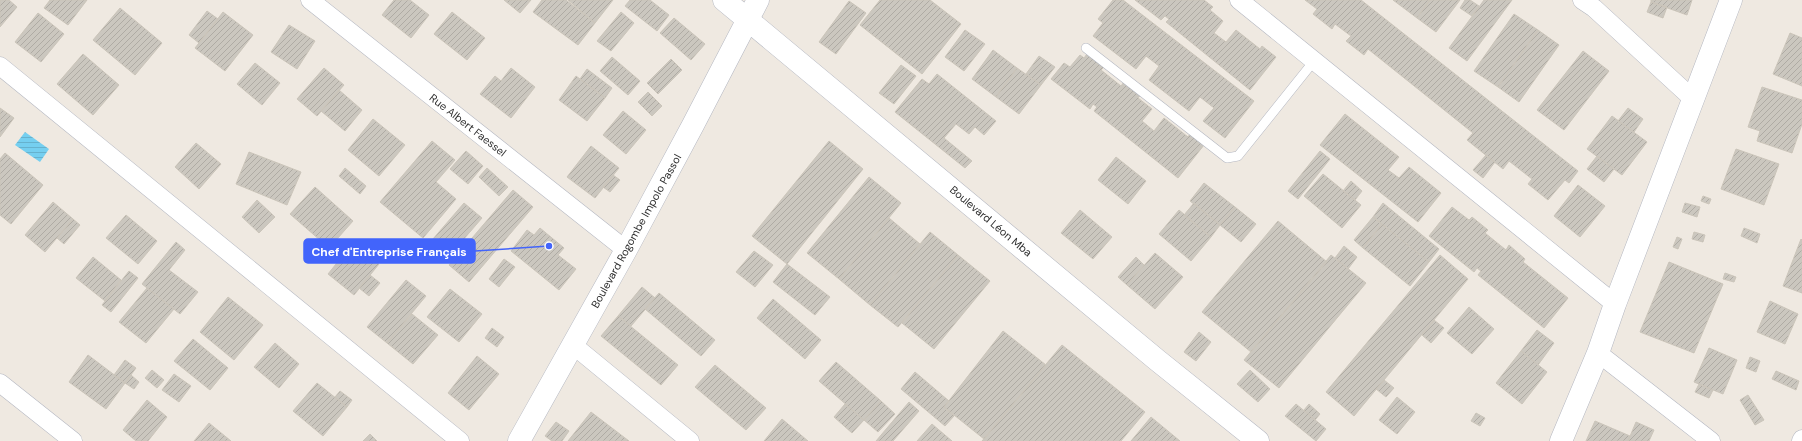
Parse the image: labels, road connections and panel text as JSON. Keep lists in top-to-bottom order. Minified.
{"streets":{"street":["Rue Albert Faessel","Boulevard Léon Mba","Boulevard Rogombe Impolo Passol"]},"crossings":[["Rue Albert Faessel","Boulevard Rogombe Impolo Passol"],["Boulevard Léon Mba","Boulevard Rogombe Impolo Passol"]],"places":["Chef d'Entreprise Français"]}
